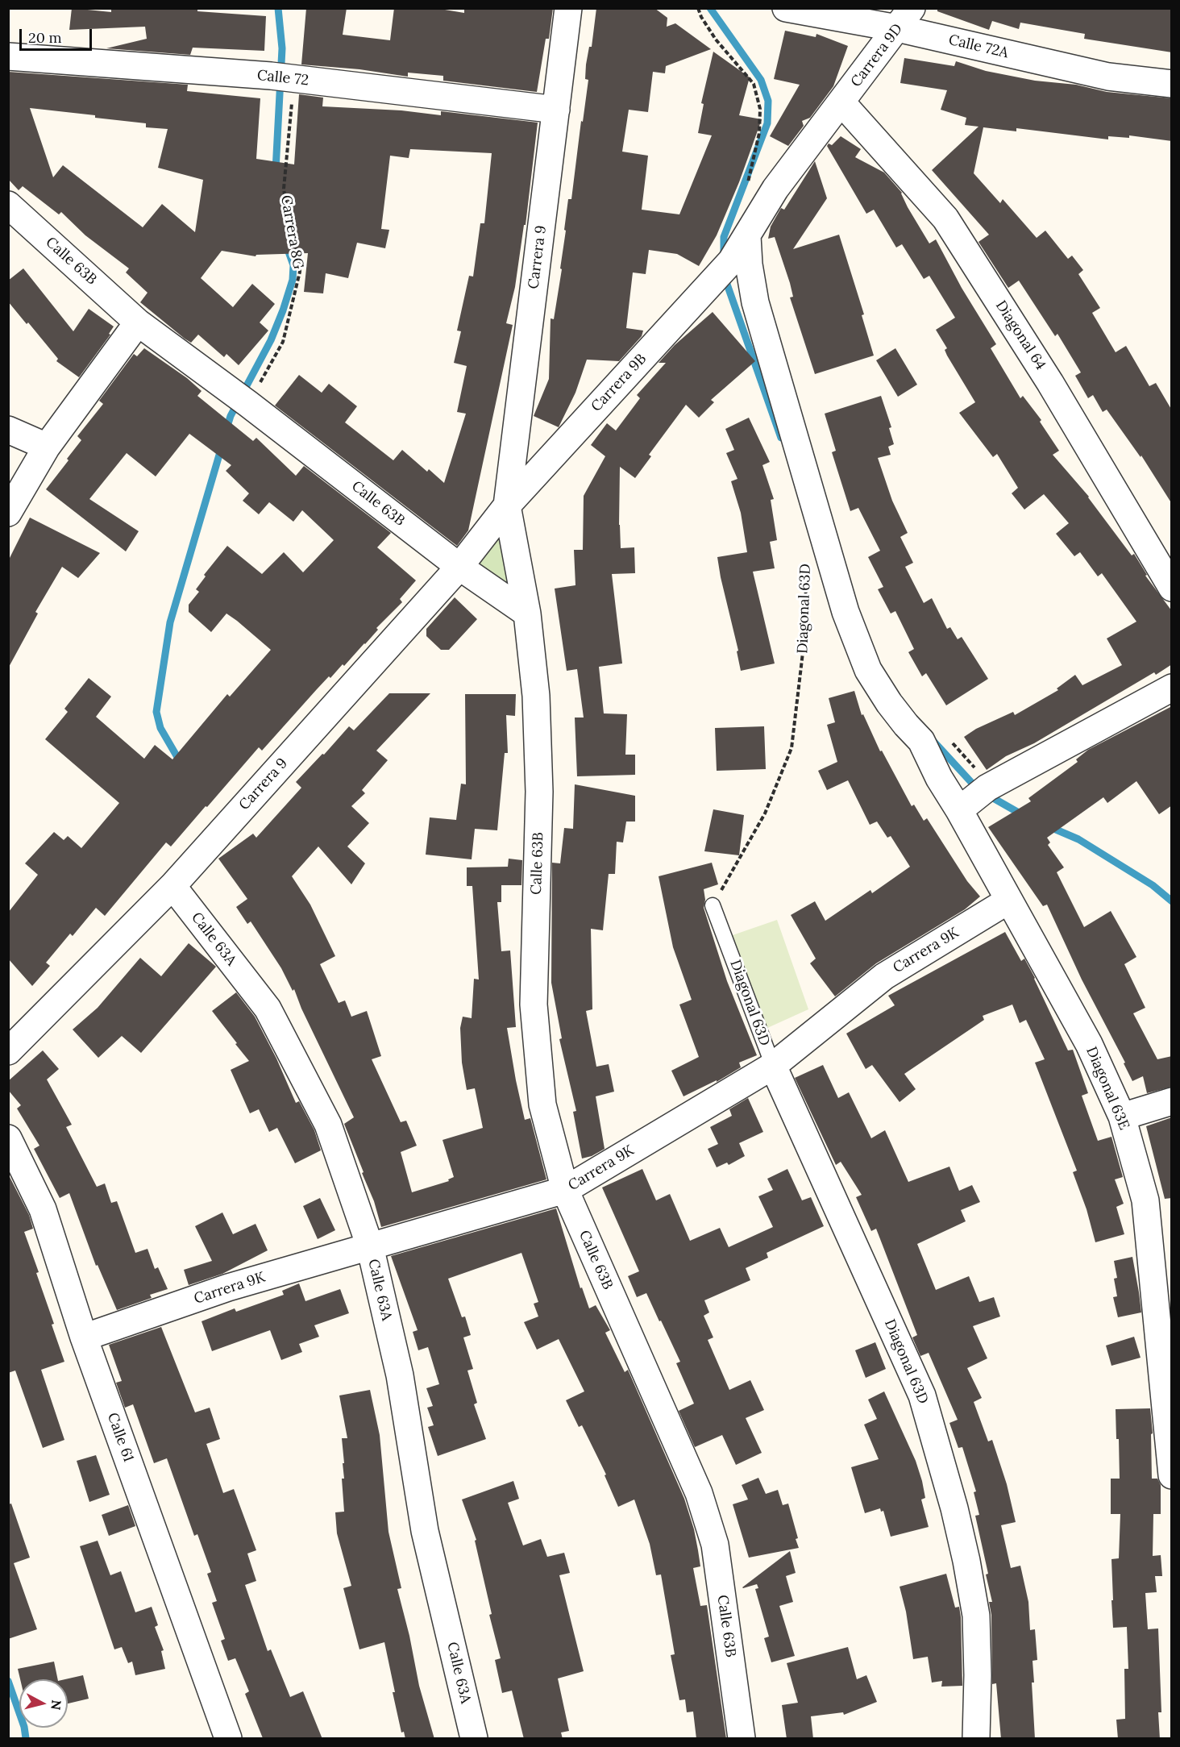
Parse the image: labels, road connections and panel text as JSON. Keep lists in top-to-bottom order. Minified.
{"streets":{"street":["Calle 72A","Carrera 9D","Calle 72","Carrera 9","Calle 63B","Diagonal 64","Carrera 9B","Diagonal 63D","Calle 63A","Carrera 9K","Diagonal 63E","Calle 61"],"path":["Carrera 8G"]},"crossings":[["Calle 72A","Carrera 9D"],["Carrera 9D","Diagonal 64"],["Carrera 9D","Carrera 9B"],["Calle 72","Carrera 8G"],["Calle 72","Carrera 9"],["Carrera 8G","Calle 63B"],["Carrera 9","Calle 63B"],["Carrera 9","Carrera 9B"],["Carrera 9","Calle 63A"],["Calle 63B","Carrera 9K"],["Diagonal 64","Carrera 9B"],["Carrera 9B","Diagonal 63D"],["Diagonal 63D","Carrera 9K"],["Diagonal 63D","Diagonal 63E"],["Calle 63A","Carrera 9K"],["Carrera 9K","Diagonal 63E"],["Carrera 9K","Calle 61"]],"scale_bar":"20 m","north":"right"}
